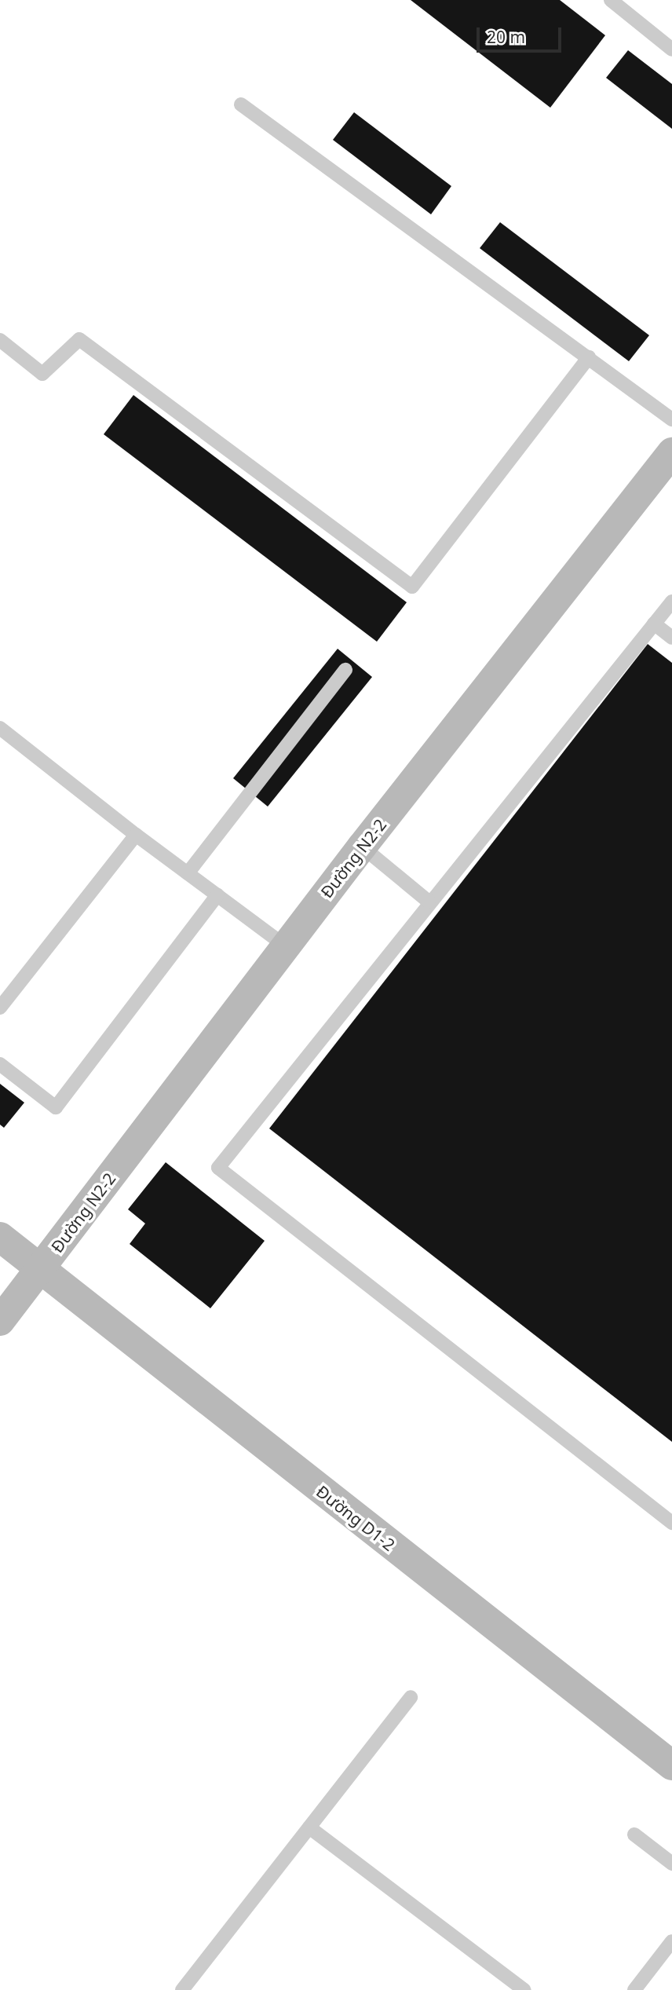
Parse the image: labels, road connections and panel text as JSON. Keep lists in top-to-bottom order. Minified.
{"streets":{"street":["Đường N2-2","Đường D1-2"]},"crossings":[["Đường N2-2","Đường D1-2"]],"scale_bar":"20 m"}
